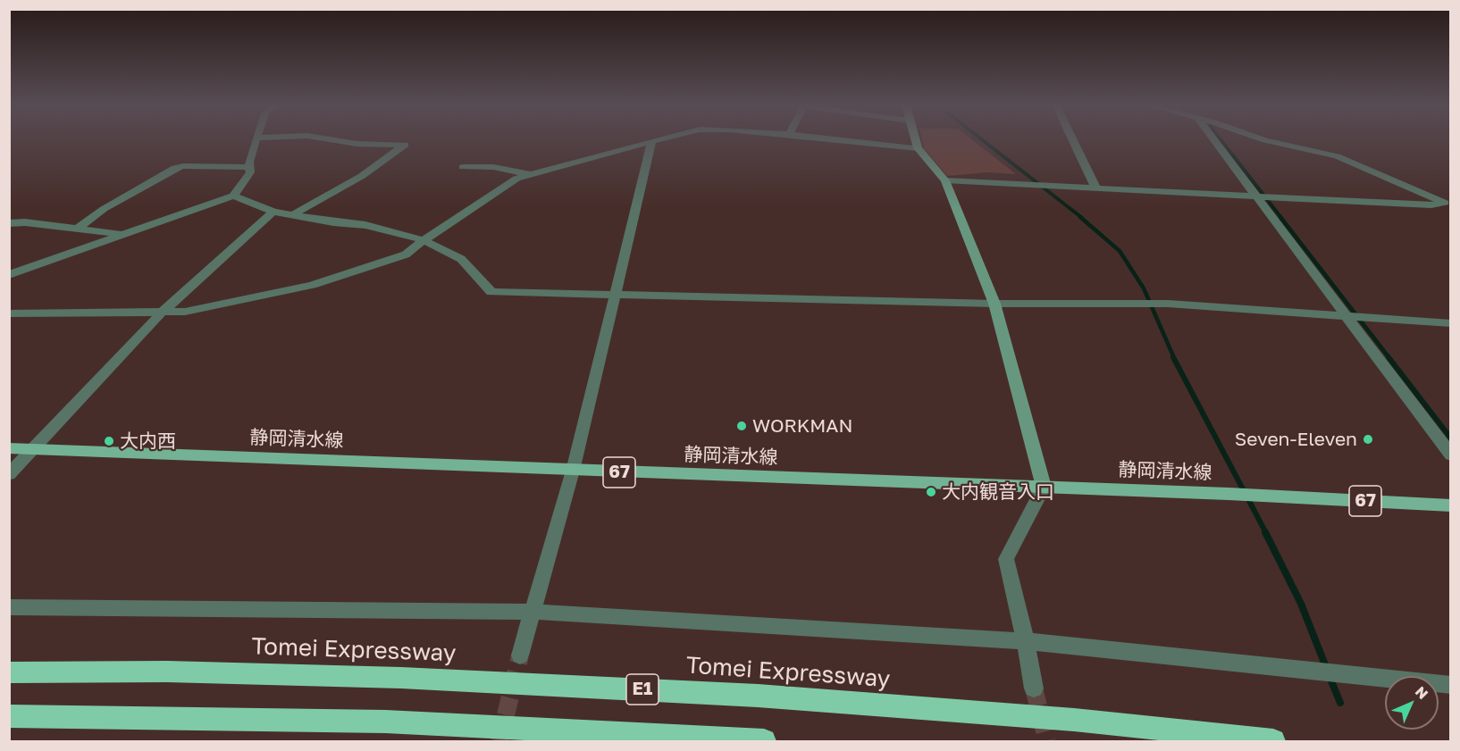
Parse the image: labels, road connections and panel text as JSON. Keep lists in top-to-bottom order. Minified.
{"streets":{"highway":["Tomei Expressway","E1"],"main road":["静岡清水線","67"]},"places":["WORKMAN","Seven-Eleven","大内西","大内観音入口"],"north":"top right"}
